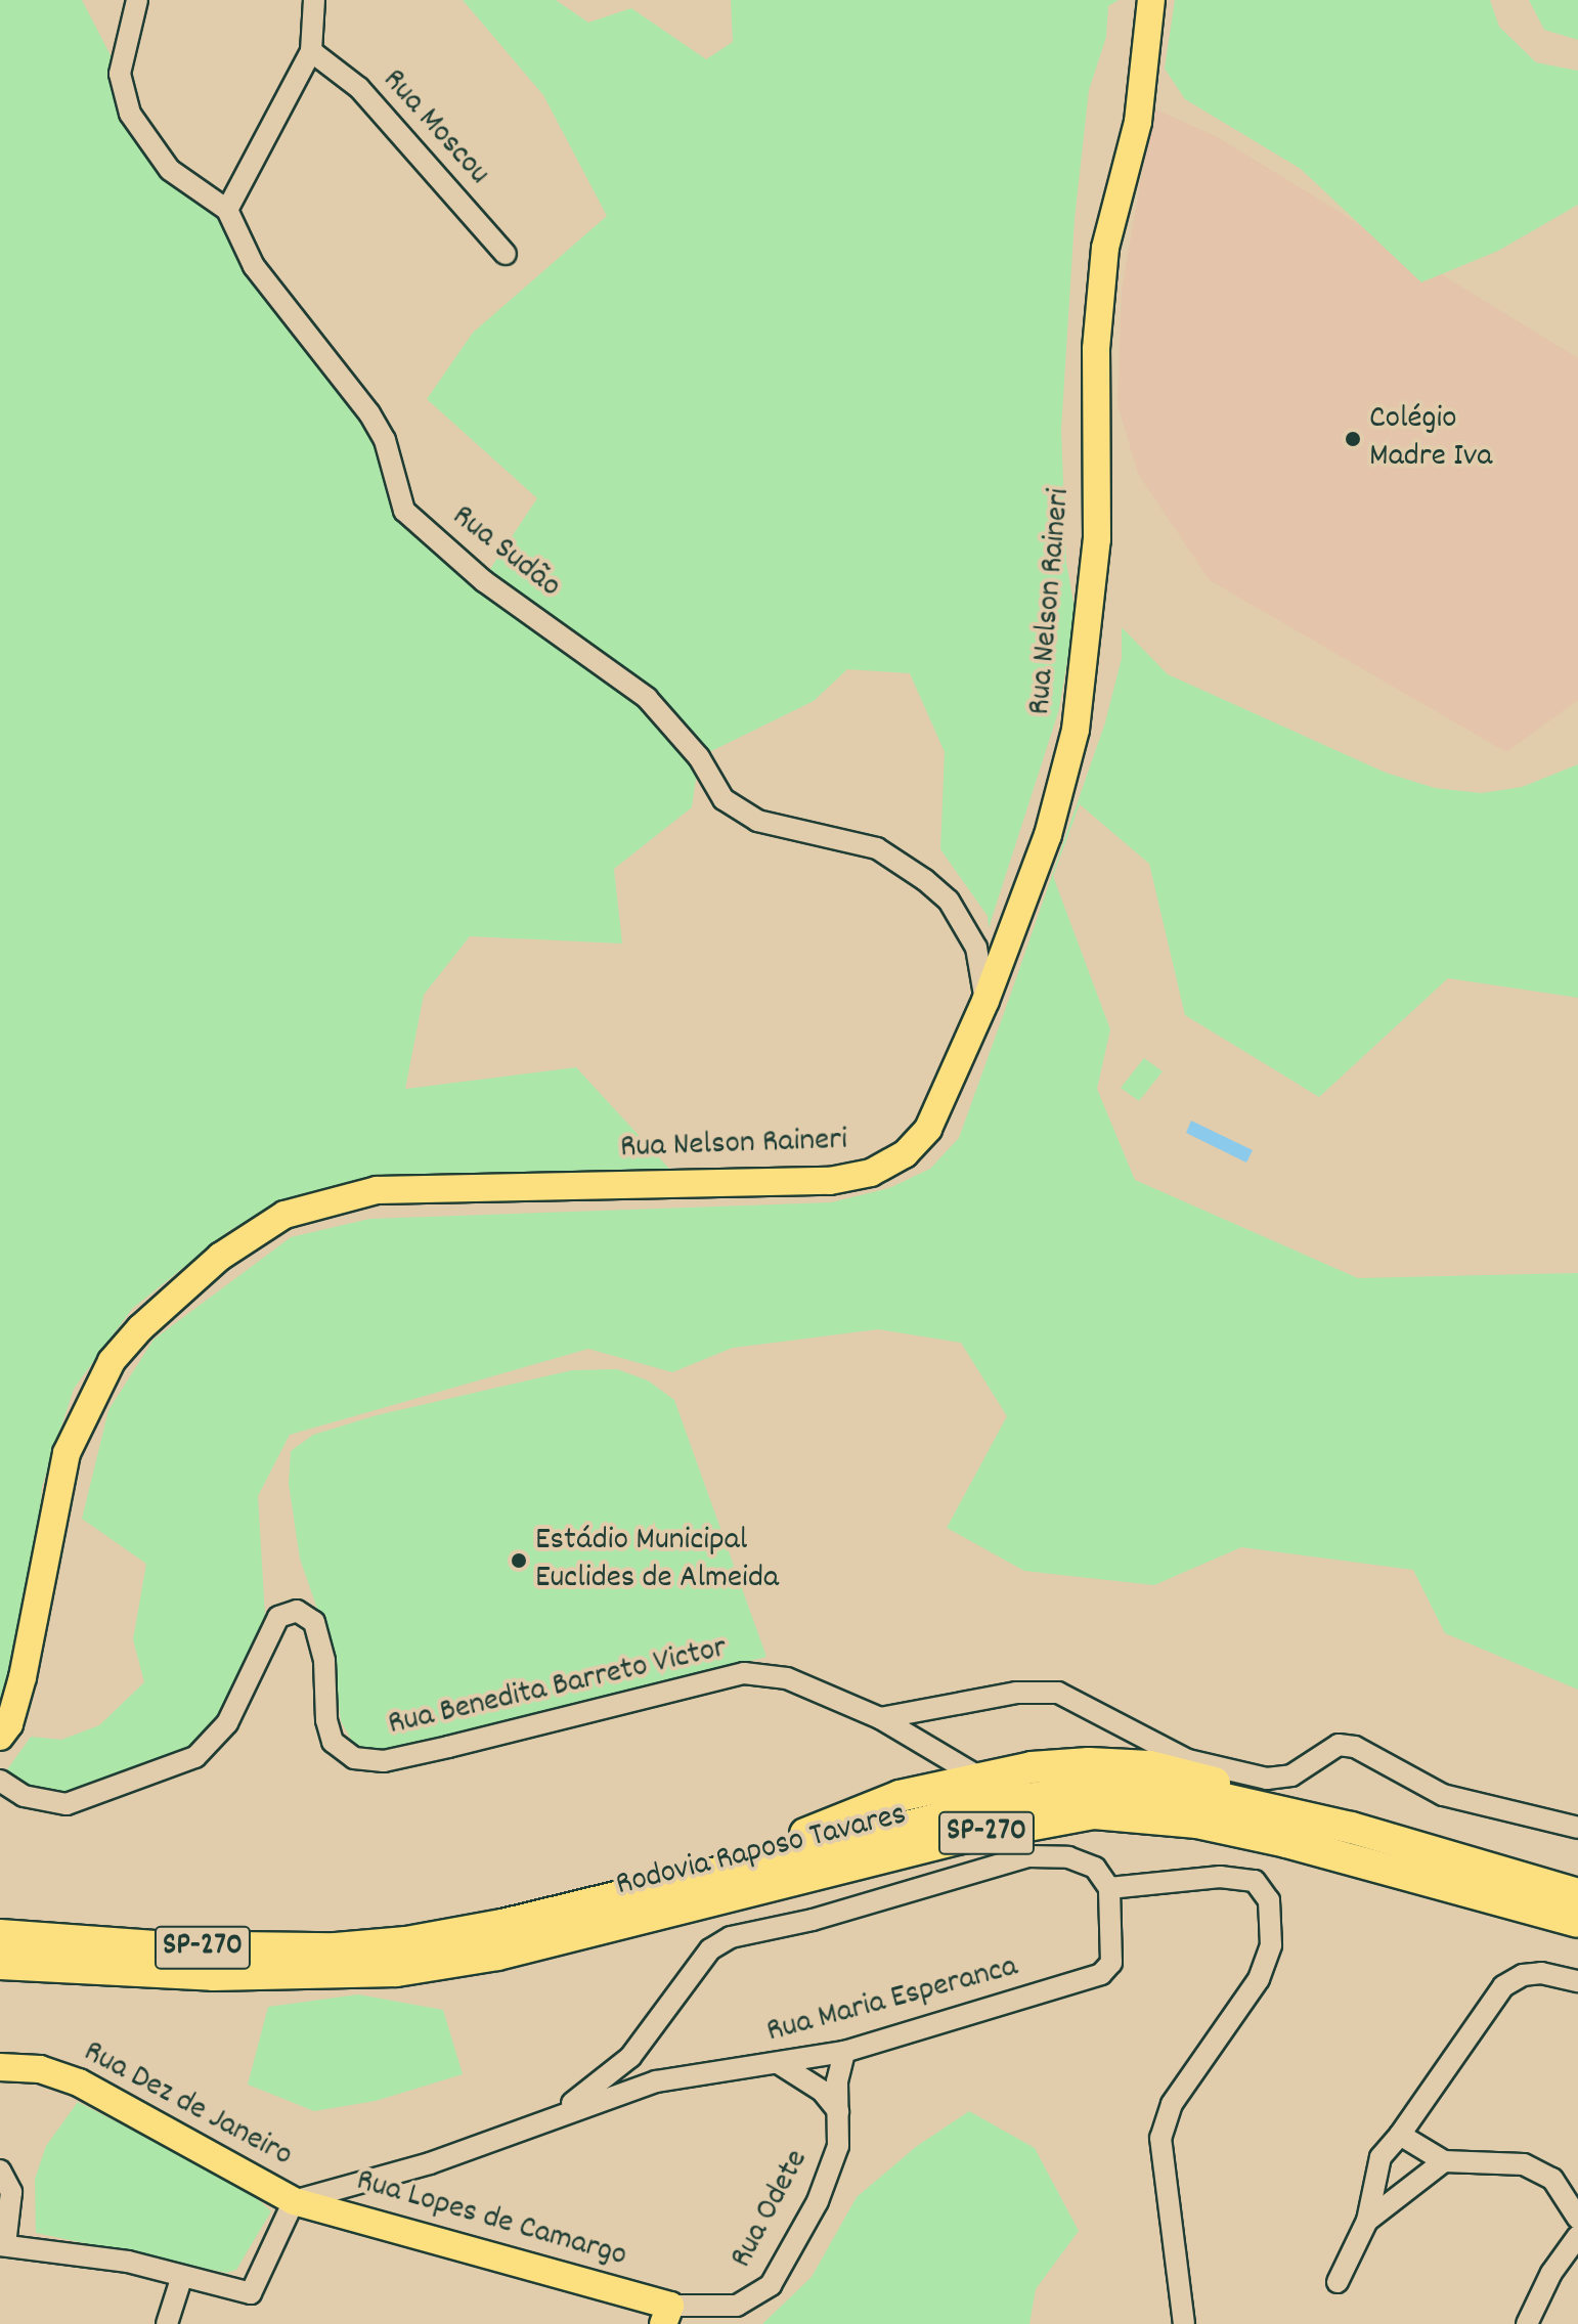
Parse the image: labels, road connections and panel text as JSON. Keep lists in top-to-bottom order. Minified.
{"streets":{"highway":["SP-270","Rodovia Raposo Tavares"],"main road":["Rua Nelson Raineri","Rua Dez de Janeiro","Rua Lopes de Camargo"],"street":["Rua Moscou","Rua Sudão","Rua Benedita Barreto Victor","Rua Maria Esperanca","Rua Odete"]},"crossings":[["Rua Sudão","Rua Nelson Raineri"],["Rua Maria Esperanca","Rua Odete"],["Rua Dez de Janeiro","Rua Lopes de Camargo"],["Rua Odete","Rua Lopes de Camargo"]],"places":["Colégio Madre Iva","Estádio Municipal Euclides de Almeida"]}
